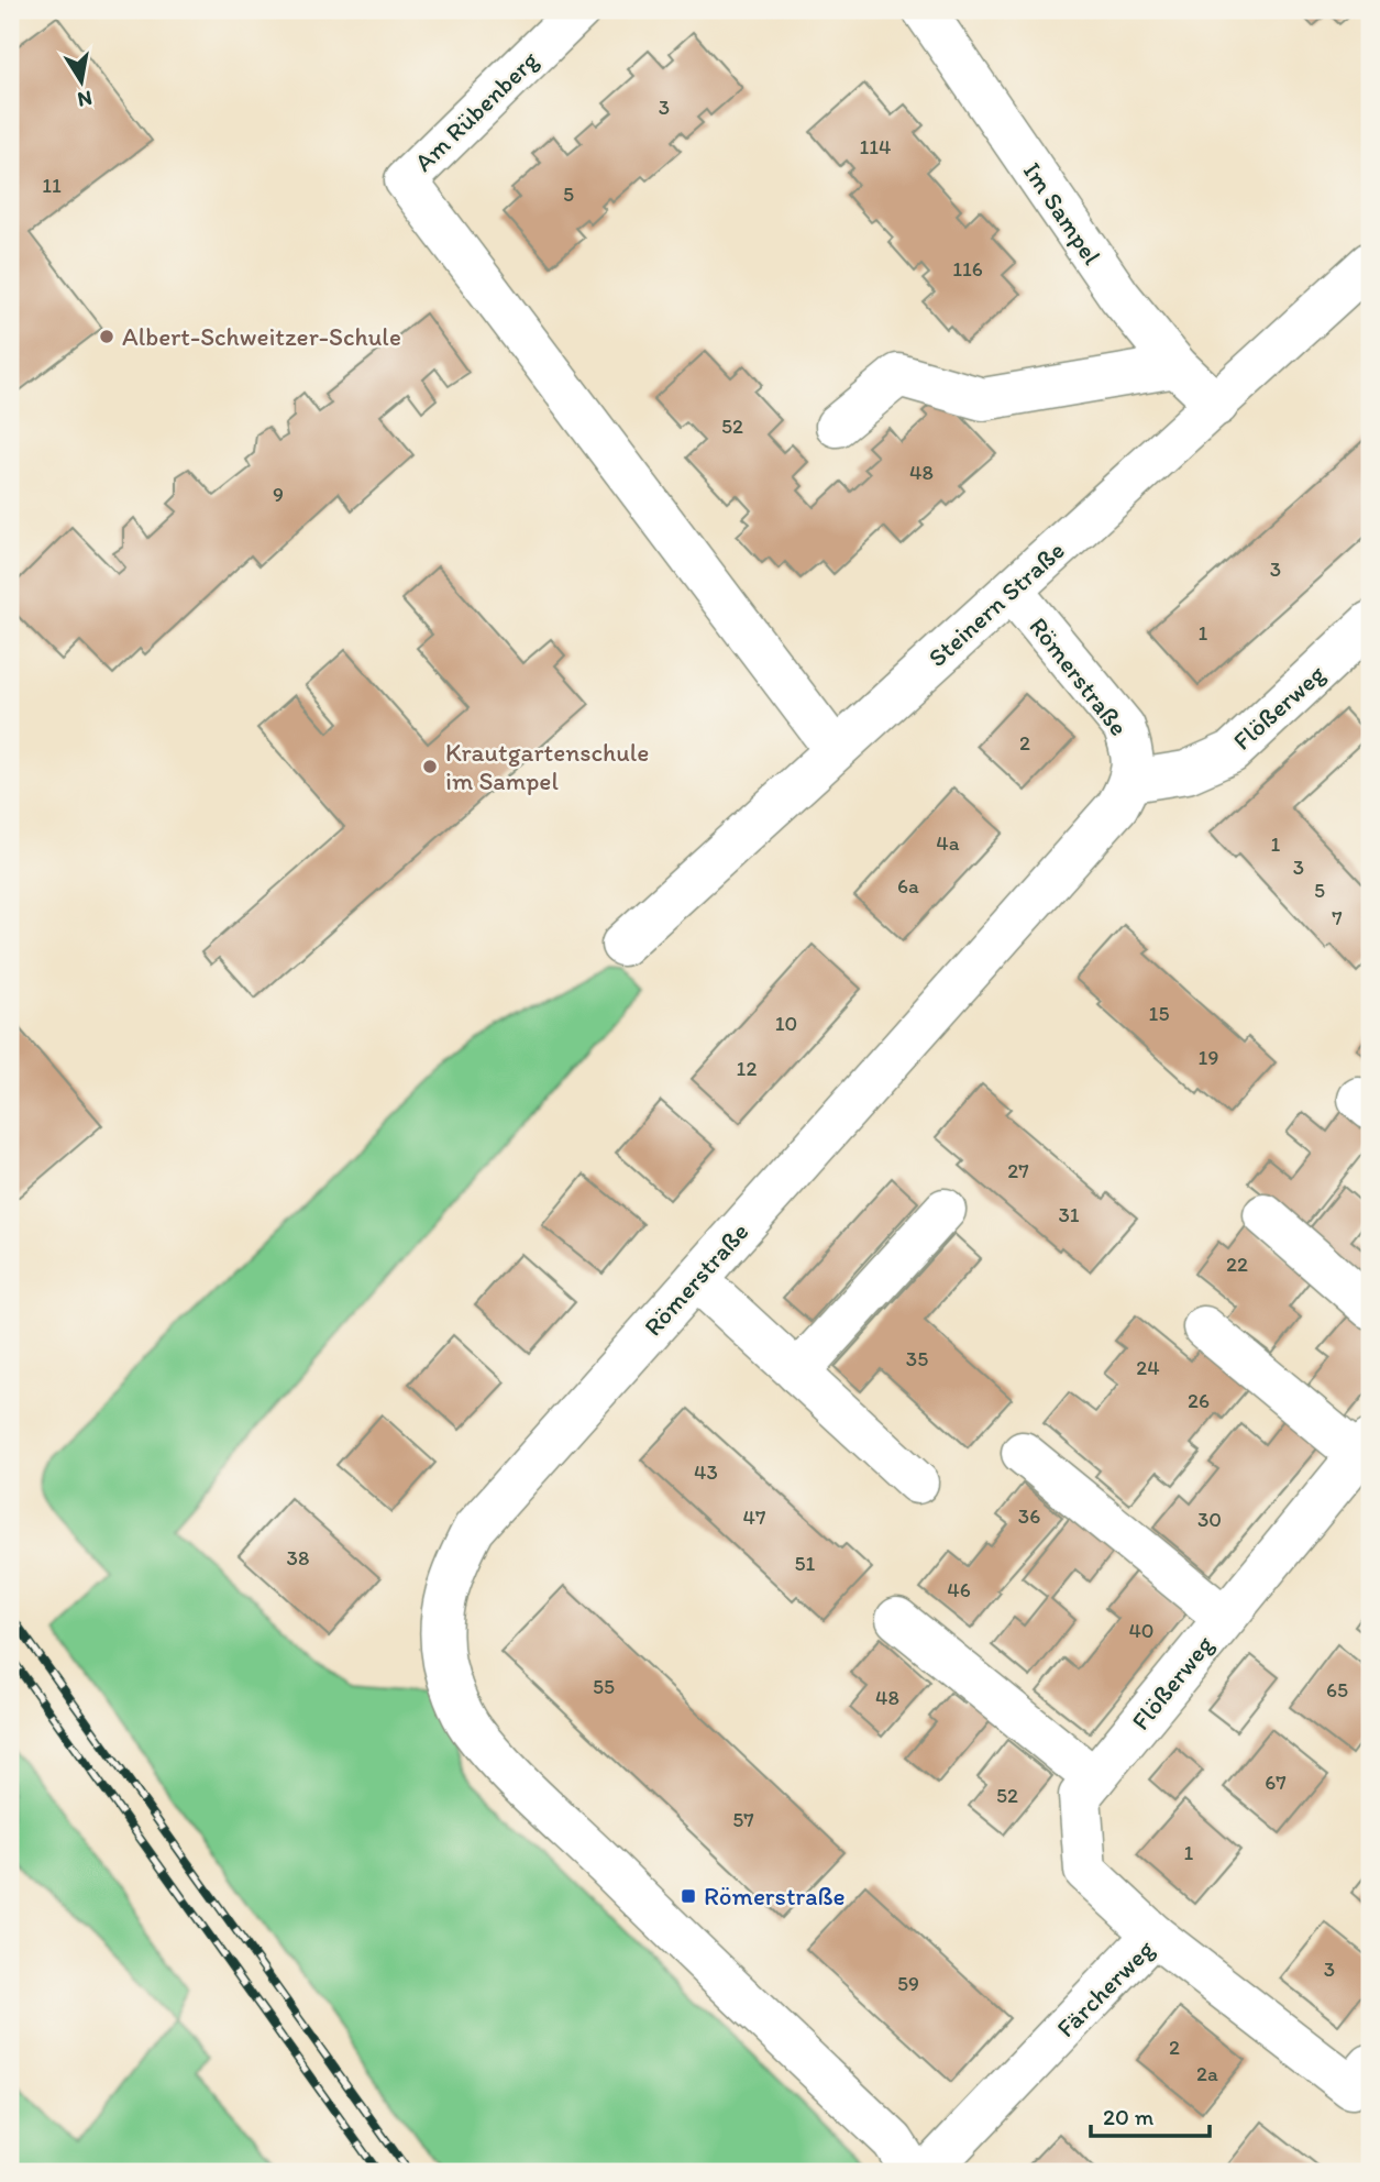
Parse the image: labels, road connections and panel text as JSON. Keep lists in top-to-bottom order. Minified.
{"streets":{"street":["Am Rübenberg","Im Sampel","Steinern Straße","Römerstraße","Flößerweg","Färcherweg"]},"crossings":[["Am Rübenberg","Steinern Straße"],["Im Sampel","Steinern Straße"],["Steinern Straße","Römerstraße"],["Römerstraße","Flößerweg"],["Flößerweg","Färcherweg"]],"places":{"other":["Albert-Schweitzer-Schule","Krautgartenschule im Sampel"],"transit":["Römerstraße"]},"house_numbers":["3","114","11","5","116","52","48","9","3","1","2","4a","1","3","6a","5","7","15","10","19","12","27","31","22","35","24","26","43","36","47","30","38","51","46","40","55","65","48","67","52","57","1","3","59","2","2a"],"scale_bar":"20 m","north":"bottom"}
